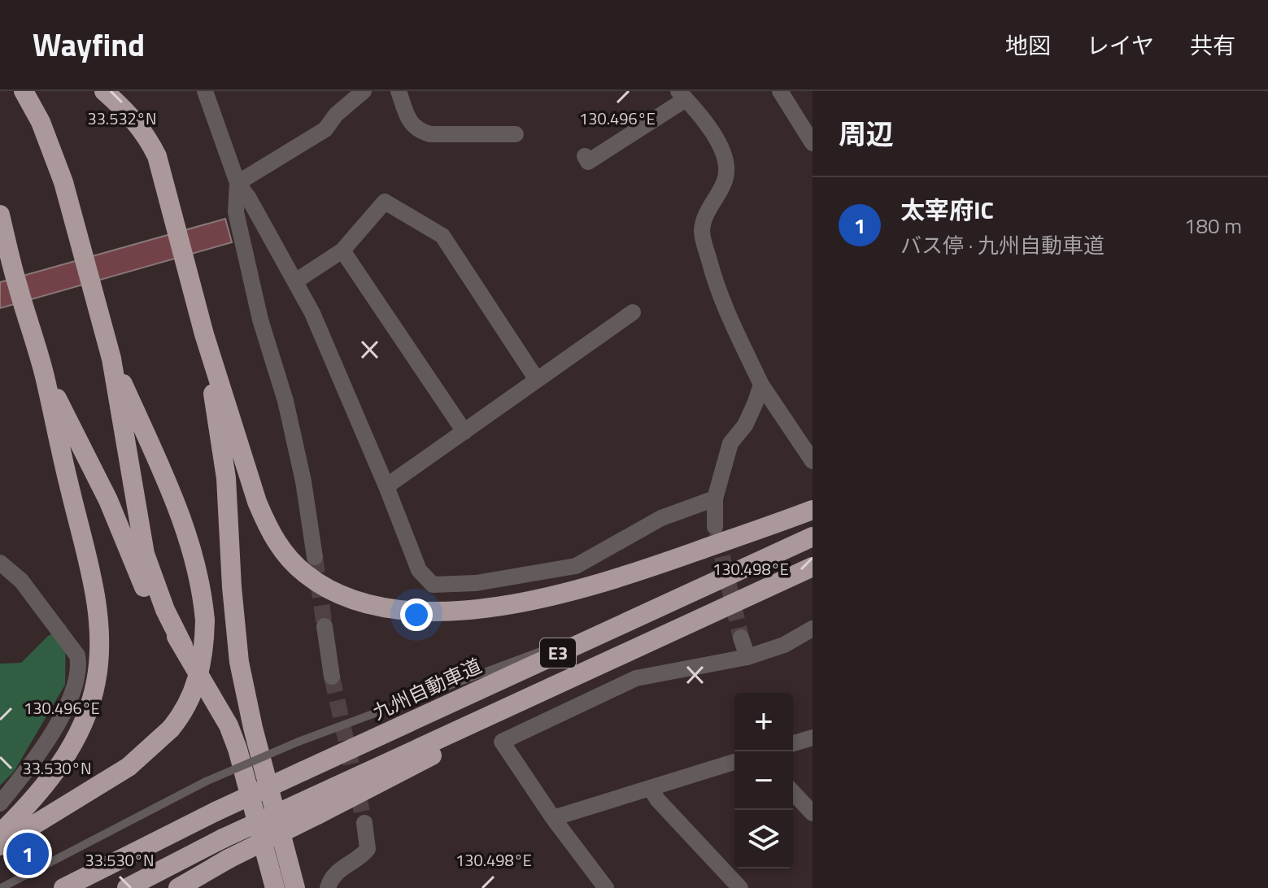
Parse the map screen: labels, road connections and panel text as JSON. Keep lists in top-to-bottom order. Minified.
{"streets":{"highway":["E3","九州自動車道"]},"page":{"header":"Wayfind","nav":["地図","レイヤ","共有"],"heading":"周辺","list":[{"mark":"1","name":"太宰府IC","note":"バス停 · 九州自動車道","value":"180 m"}],"map_buttons":["+","−"],"pins":"1"},"coordinates":["33.532°N","130.496°E","130.498°E","33.530°N"]}
